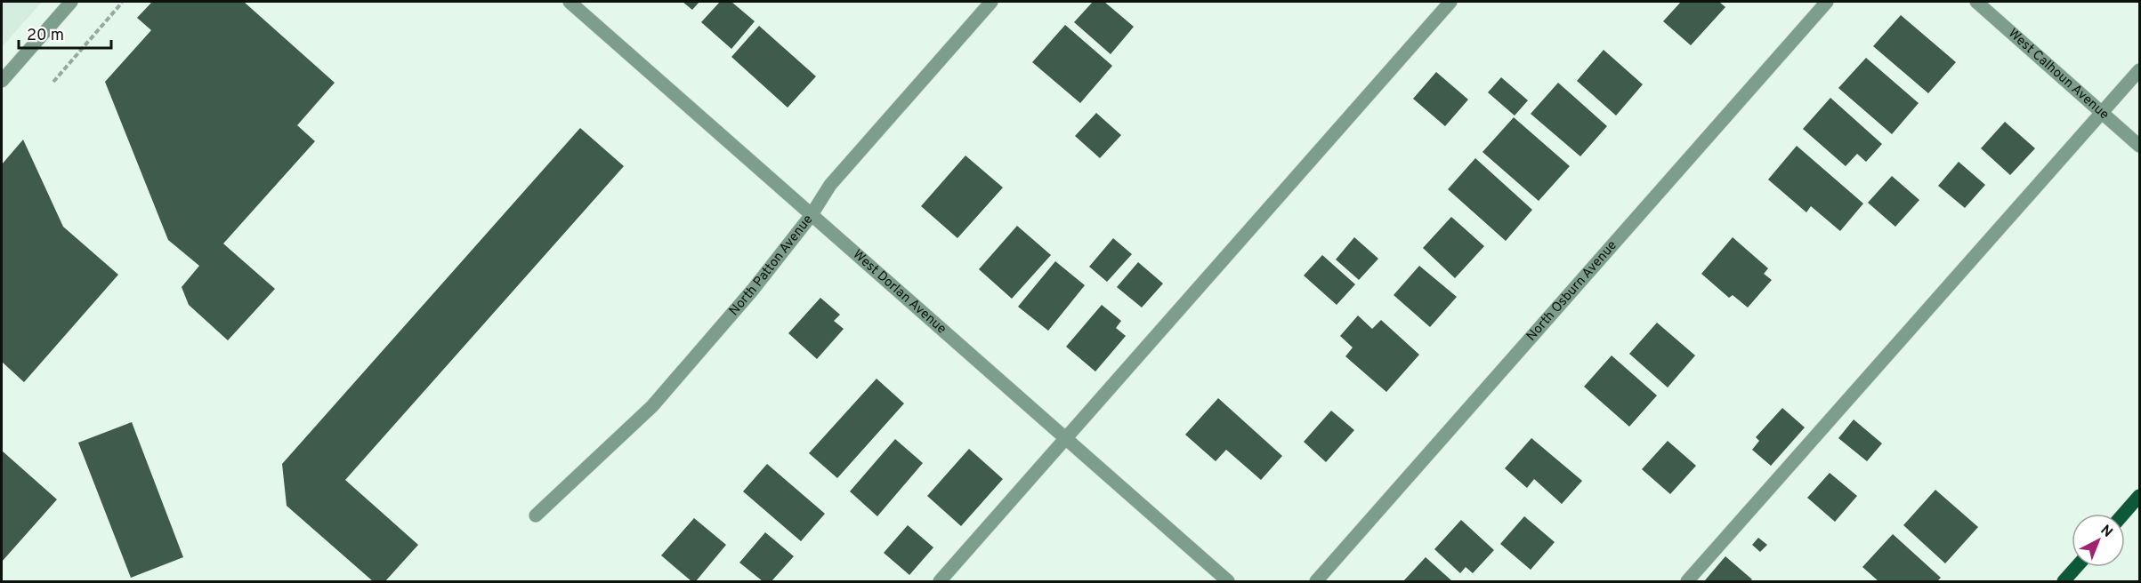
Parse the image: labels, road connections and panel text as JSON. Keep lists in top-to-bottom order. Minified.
{"streets":{"street":["West Calhoun Avenue","North Patton Avenue","North Osburn Avenue","West Dorlan Avenue"]},"crossings":[["North Patton Avenue","West Dorlan Avenue"]],"scale_bar":"20 m","north":"top right"}
